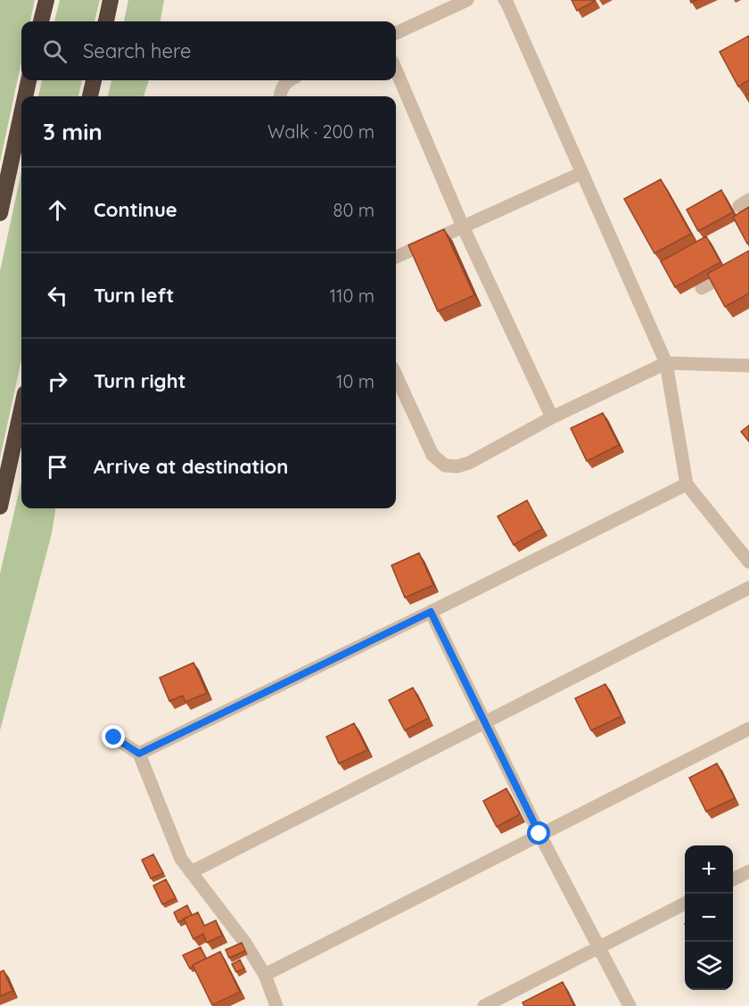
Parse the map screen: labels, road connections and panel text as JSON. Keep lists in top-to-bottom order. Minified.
{"page":{"search":"Search here","heading":["3 min","Walk · 200 m"],"list":[["Continue","80 m"],["Turn left","110 m"],["Turn right","10 m"],"Arrive at destination"],"map_buttons":["+","−"]}}
